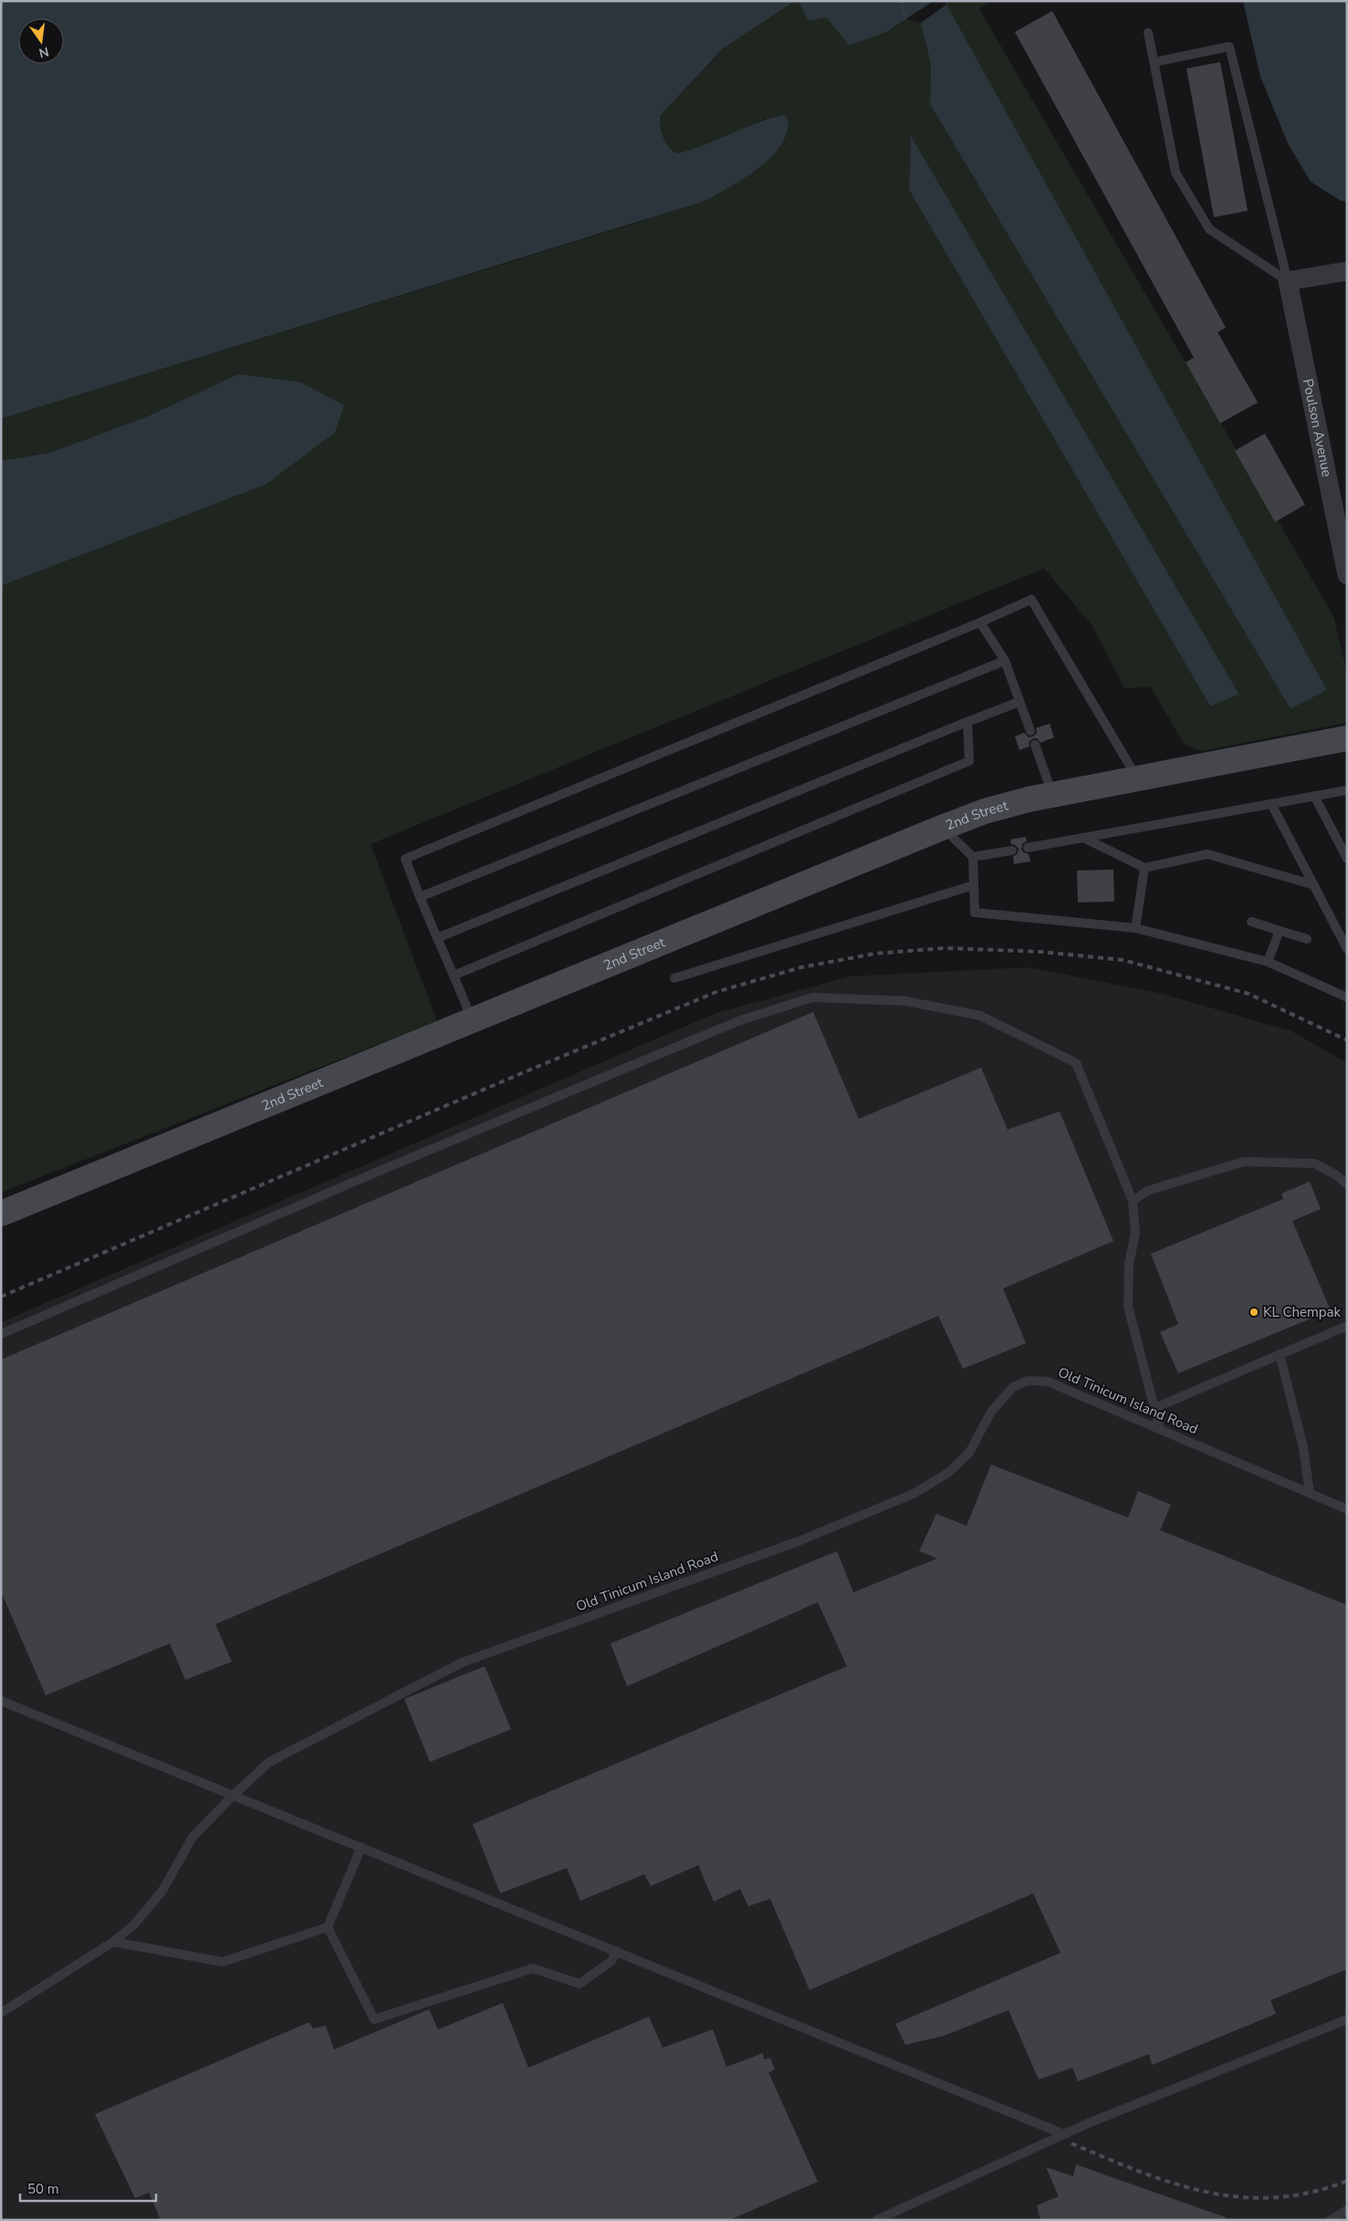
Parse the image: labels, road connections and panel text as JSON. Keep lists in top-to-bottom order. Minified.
{"streets":{"street":["Poulson Avenue","2nd Street"],"lane":["Old Tinicum Island Road"]},"places":["KL Chempak"],"scale_bar":"50 m","north":"bottom"}
